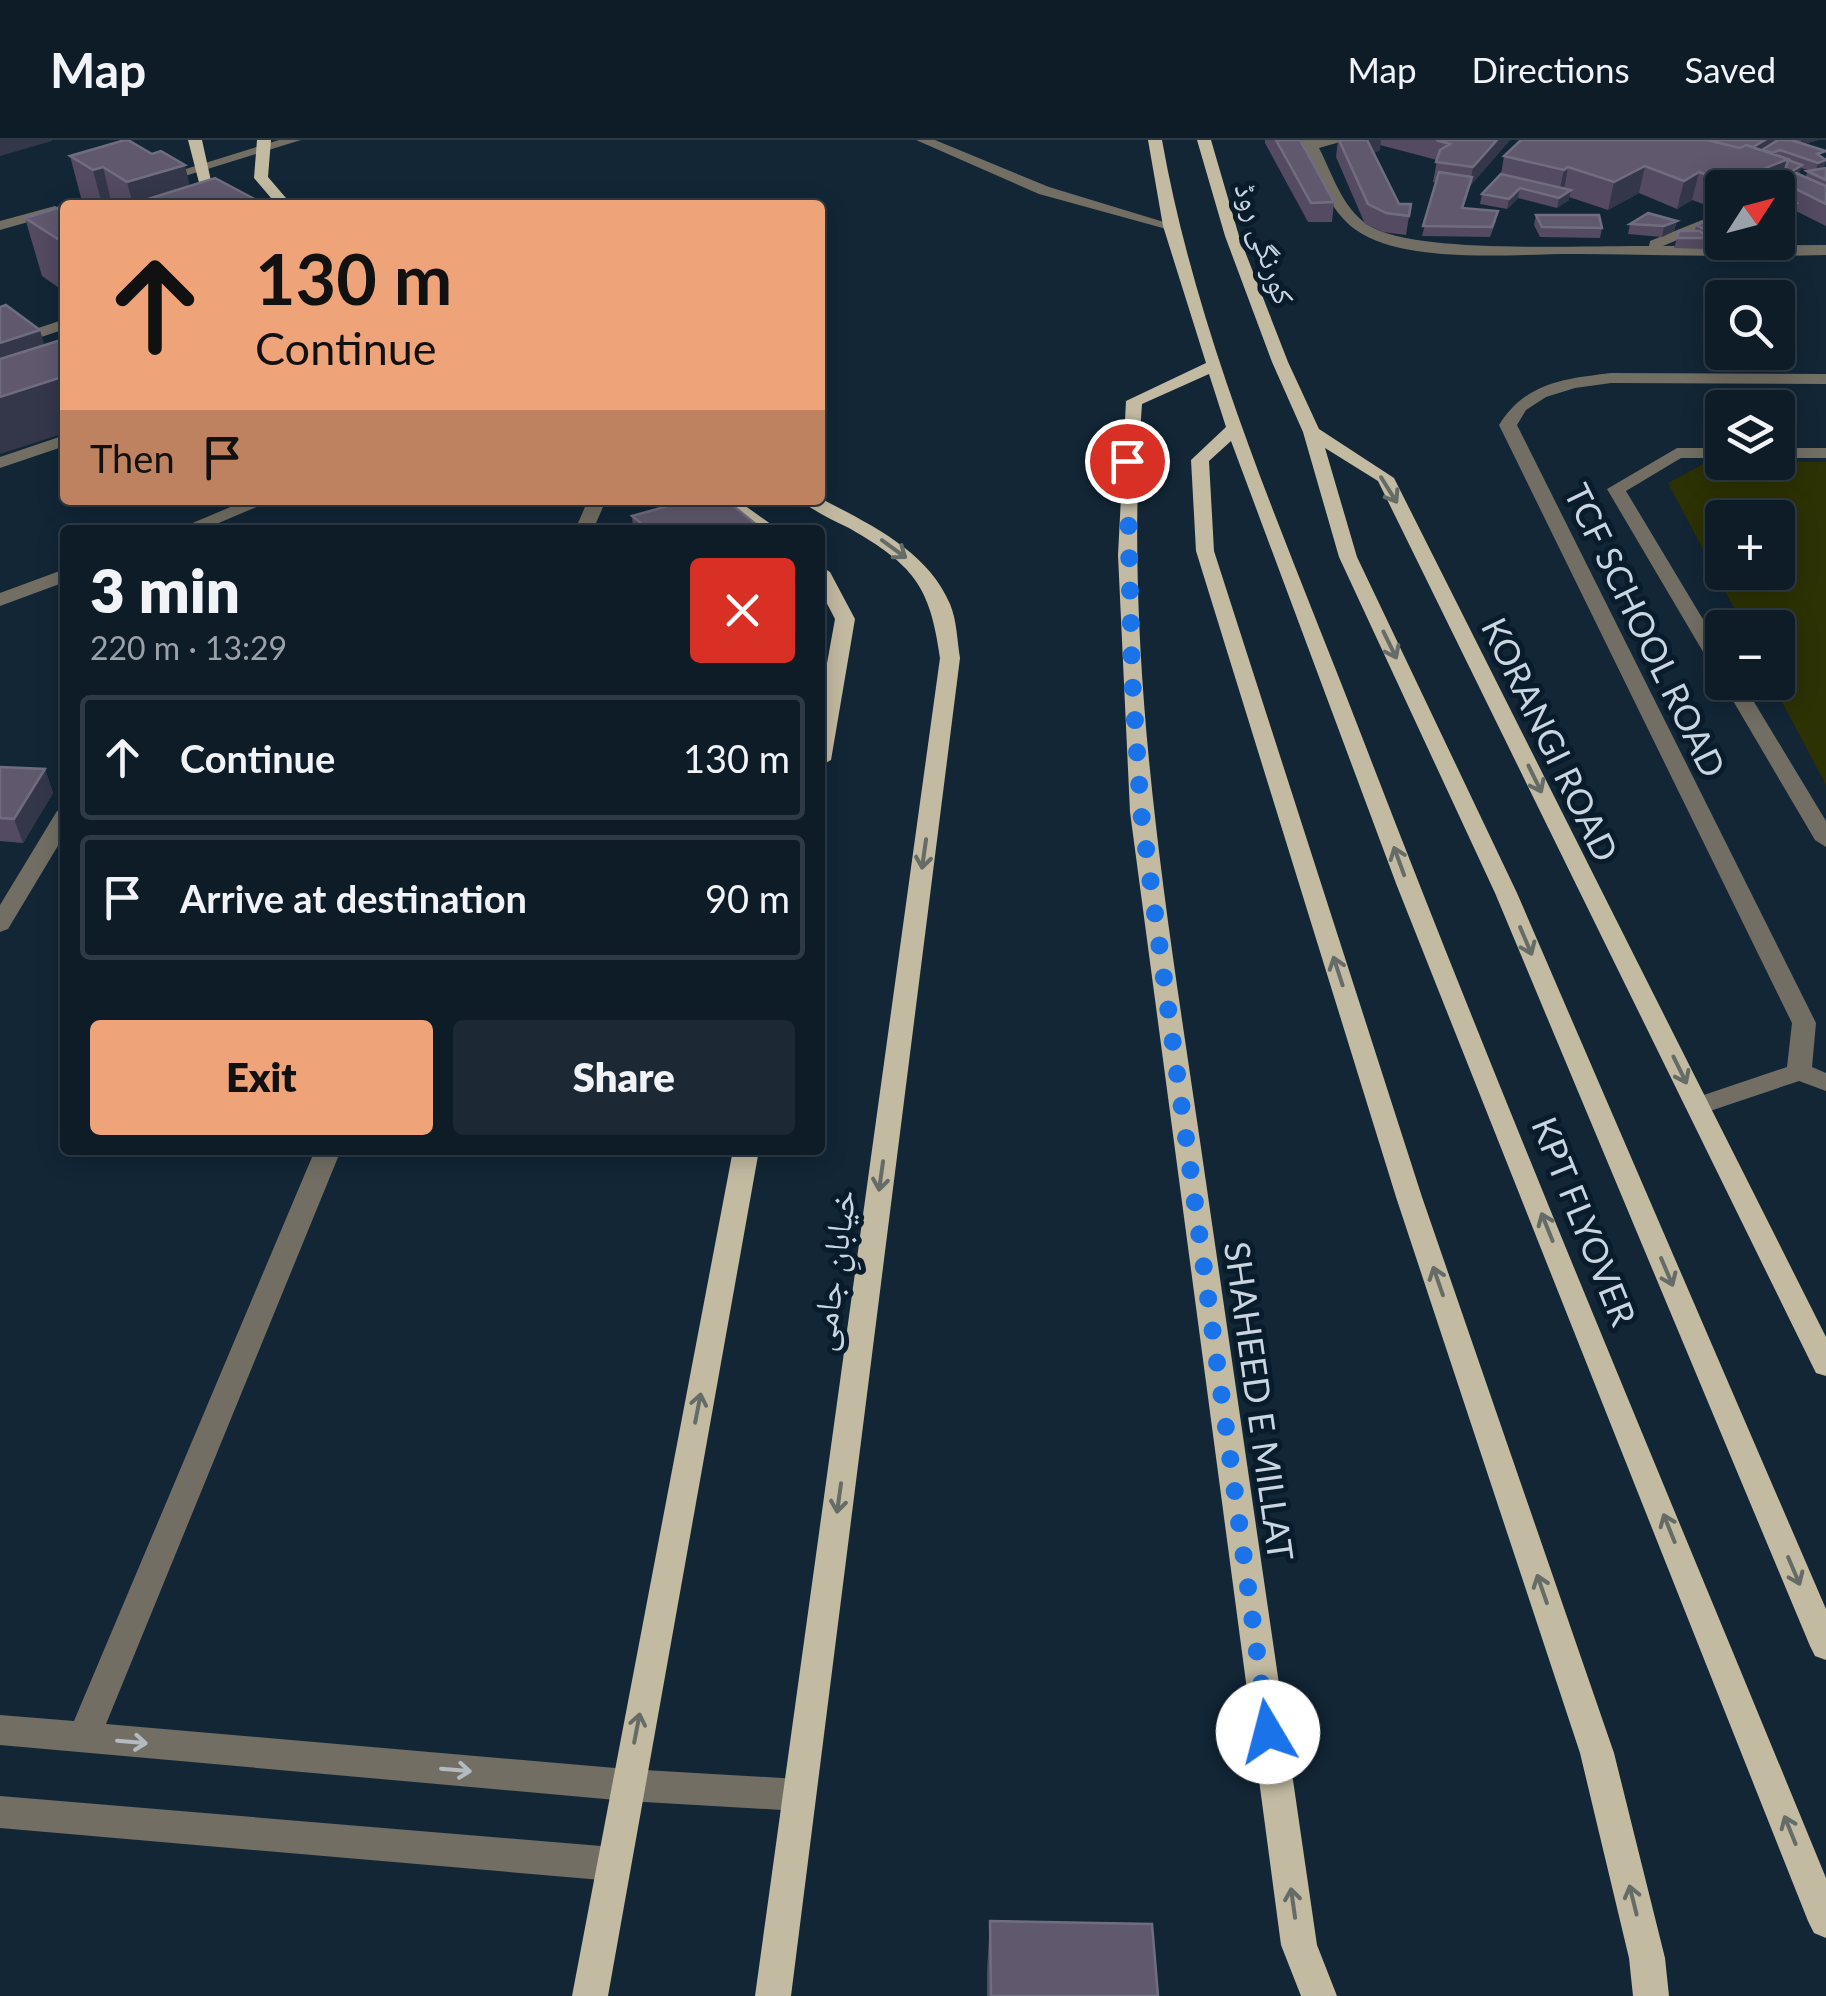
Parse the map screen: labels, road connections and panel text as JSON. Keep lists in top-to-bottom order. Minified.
{"streets":{"main road":["کورنگی روڈ","KORANGI ROAD","KPT FLYOVER","خیابانِ جامی","SHAHEED E MILLAT"],"street":["TCF SCHOOL ROAD"]},"crossings":[["کورنگی روڈ","KORANGI ROAD"],["کورنگی روڈ","KPT FLYOVER"],["KORANGI ROAD","KPT FLYOVER"],["KPT FLYOVER","SHAHEED E MILLAT"]],"one_way":["KORANGI ROAD"],"north":"top right","page":{"header":"Map","nav":["Map","Directions","Saved"],"map_buttons":["+","−"],"turn":["130 m","Continue"],"then":"Then","heading":["3 min","220 m · 13:29"],"list":[{"name":"Continue","value":"130 m"},{"name":"Arrive at destination","value":"90 m"}],"buttons":["Exit","Share"]}}
